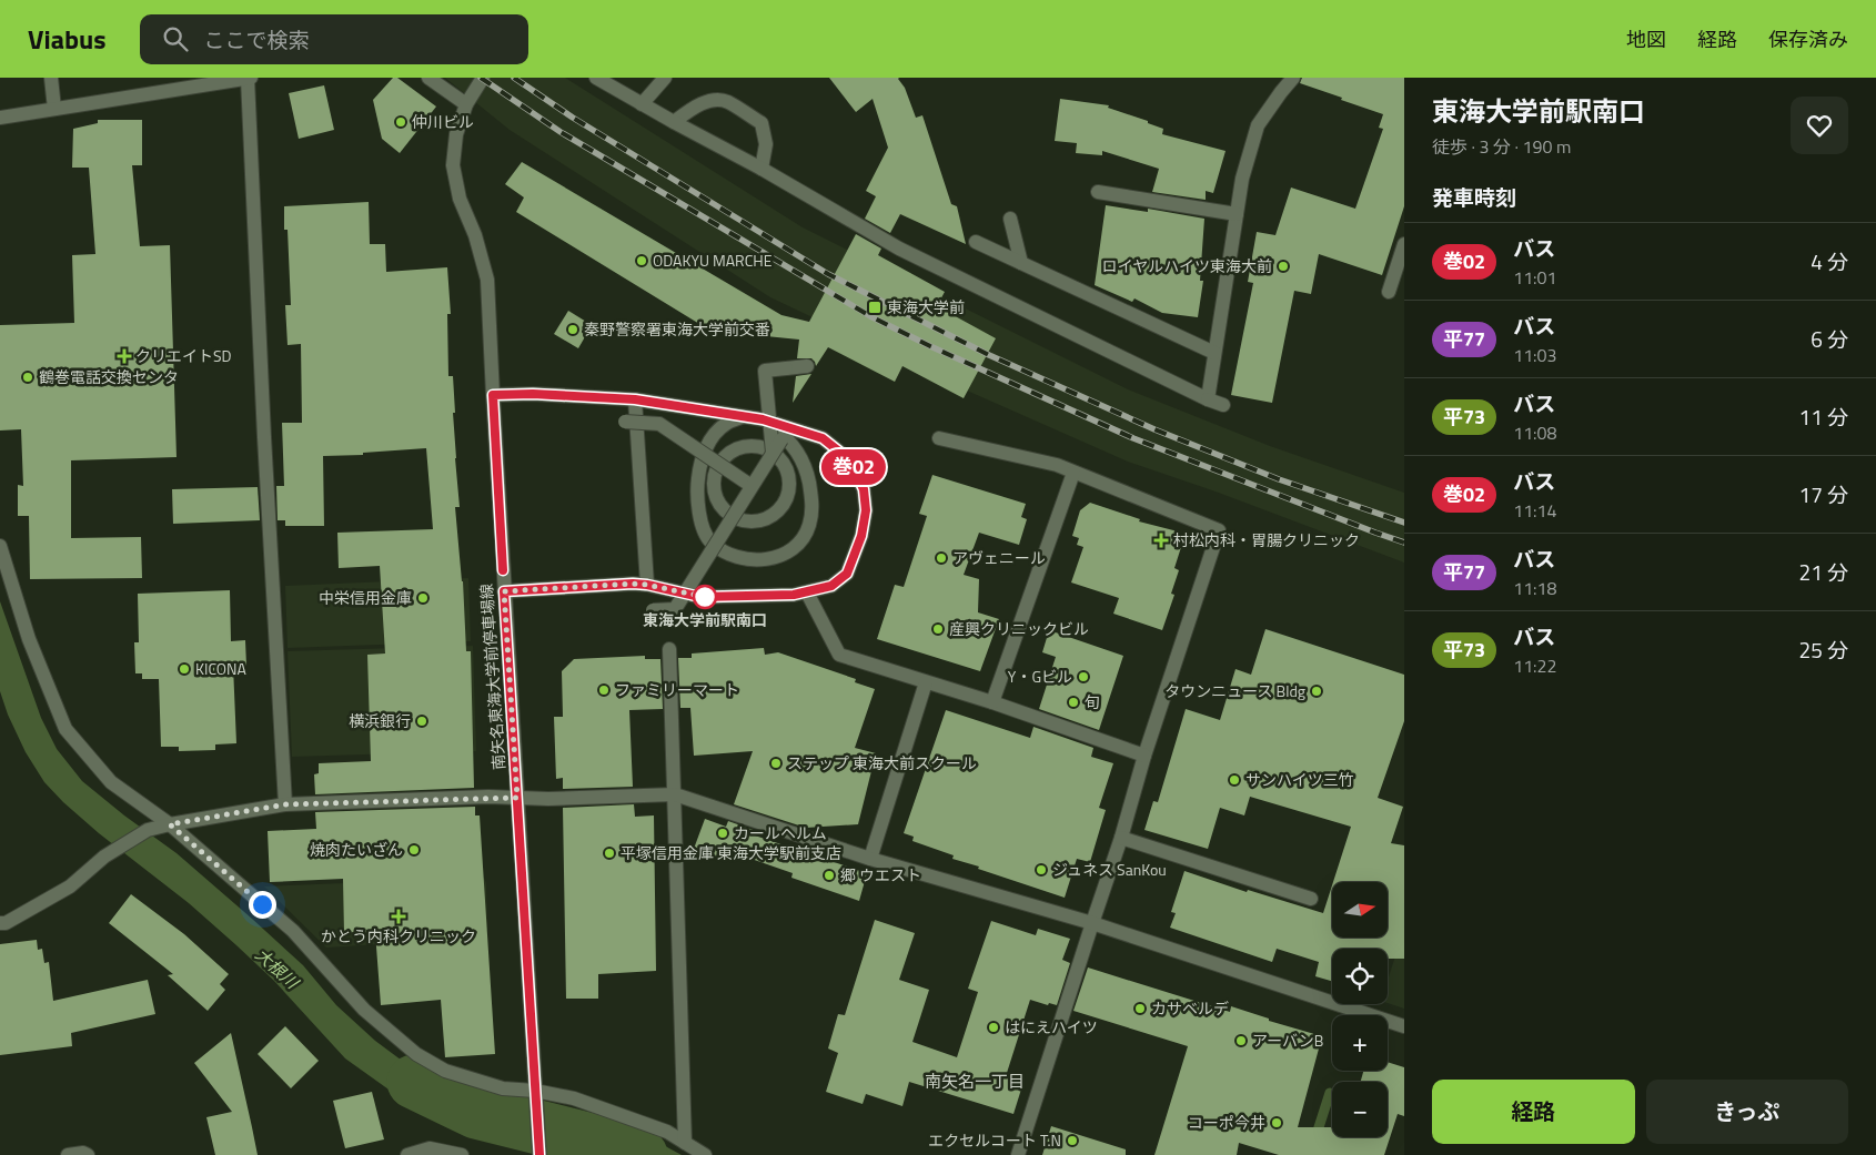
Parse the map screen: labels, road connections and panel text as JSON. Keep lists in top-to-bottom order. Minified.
{"streets":{"street":["南矢名東海大学前停車場線"]},"districts":["南矢名一丁目"],"water":["大根川"],"places":{"other":["仲川ビル","ODAKYU MARCHE","ロイヤルハイツ東海大前","秦野警察署東海大学前交番","鶴巻電話交換センタ","アヴェニール","東海大学前駅南口","中栄信用金庫","産興クリニックビル","KICONA","Y・Gビル","ファミリーマート","タウンニュース Bldg","旬","横浜銀行","ステップ 東海大前スクール","サンハイツ三竹","カールヘルム","焼肉たいざん","平塚信用金庫 東海大学駅前支店","ジュネス SanKou","郷 ウエスト","カサベルデ","はにえハイツ","アーバンB","コーポ今井","エクセルコート T.N"],"transit":["東海大学前"],"health":["クリエイトSD","村松内科・胃腸クリニック","かとう内科クリニック"]},"lines":["bus line 巻02"],"north":"right","page":{"header":"Viabus","search":"ここで検索","nav":["地図","経路","保存済み"],"on_map":"巻02","heading":[["東海大学前駅南口","徒歩 · 3 分 · 190 m"],"発車時刻"],"list":[{"mark":"巻02","name":"バス","note":"11:01","value":"4 分"},{"mark":"平77","name":"バス","note":"11:03","value":"6 分"},{"mark":"平73","name":"バス","note":"11:08","value":"11 分"},{"mark":"巻02","name":"バス","note":"11:14","value":"17 分"},{"mark":"平77","name":"バス","note":"11:18","value":"21 分"},{"mark":"平73","name":"バス","note":"11:22","value":"25 分"}],"map_buttons":["+","−"],"buttons":["経路","きっぷ"]}}
